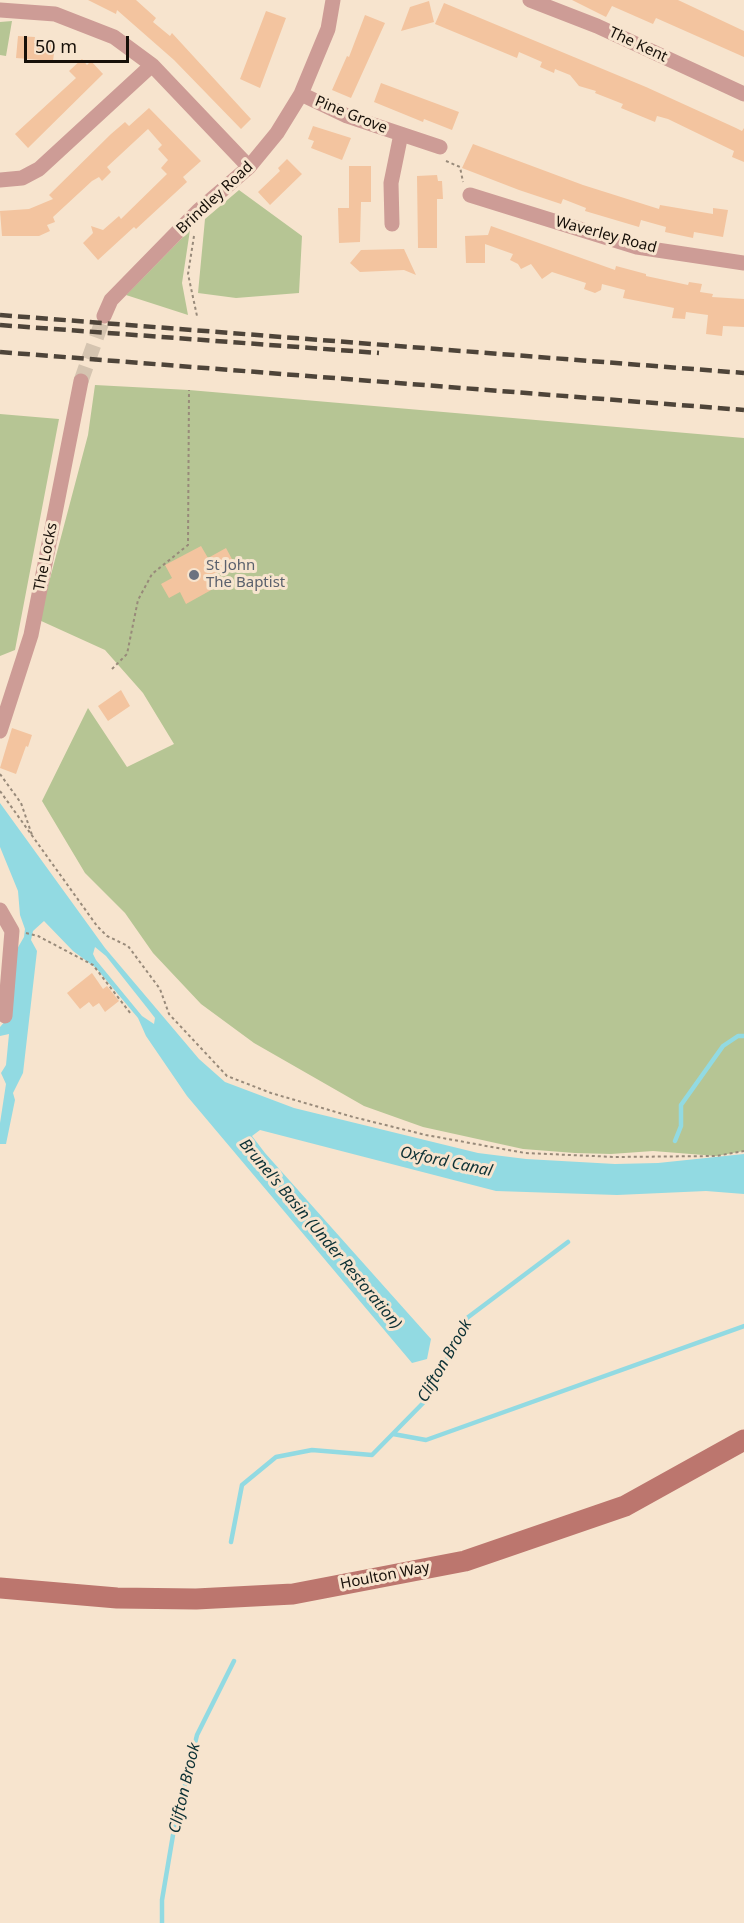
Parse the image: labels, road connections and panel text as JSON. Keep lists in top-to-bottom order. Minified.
{"streets":{"street":["The Kent","Pine Grove","Brindley Road","Waverley Road","The Locks","Houlton Way"]},"crossings":[["Pine Grove","Brindley Road"]],"water":["Oxford Canal","Brunel's Basin (Under Restoration)","Clifton Brook"],"places":["St John The Baptist"],"scale_bar":"50 m"}
